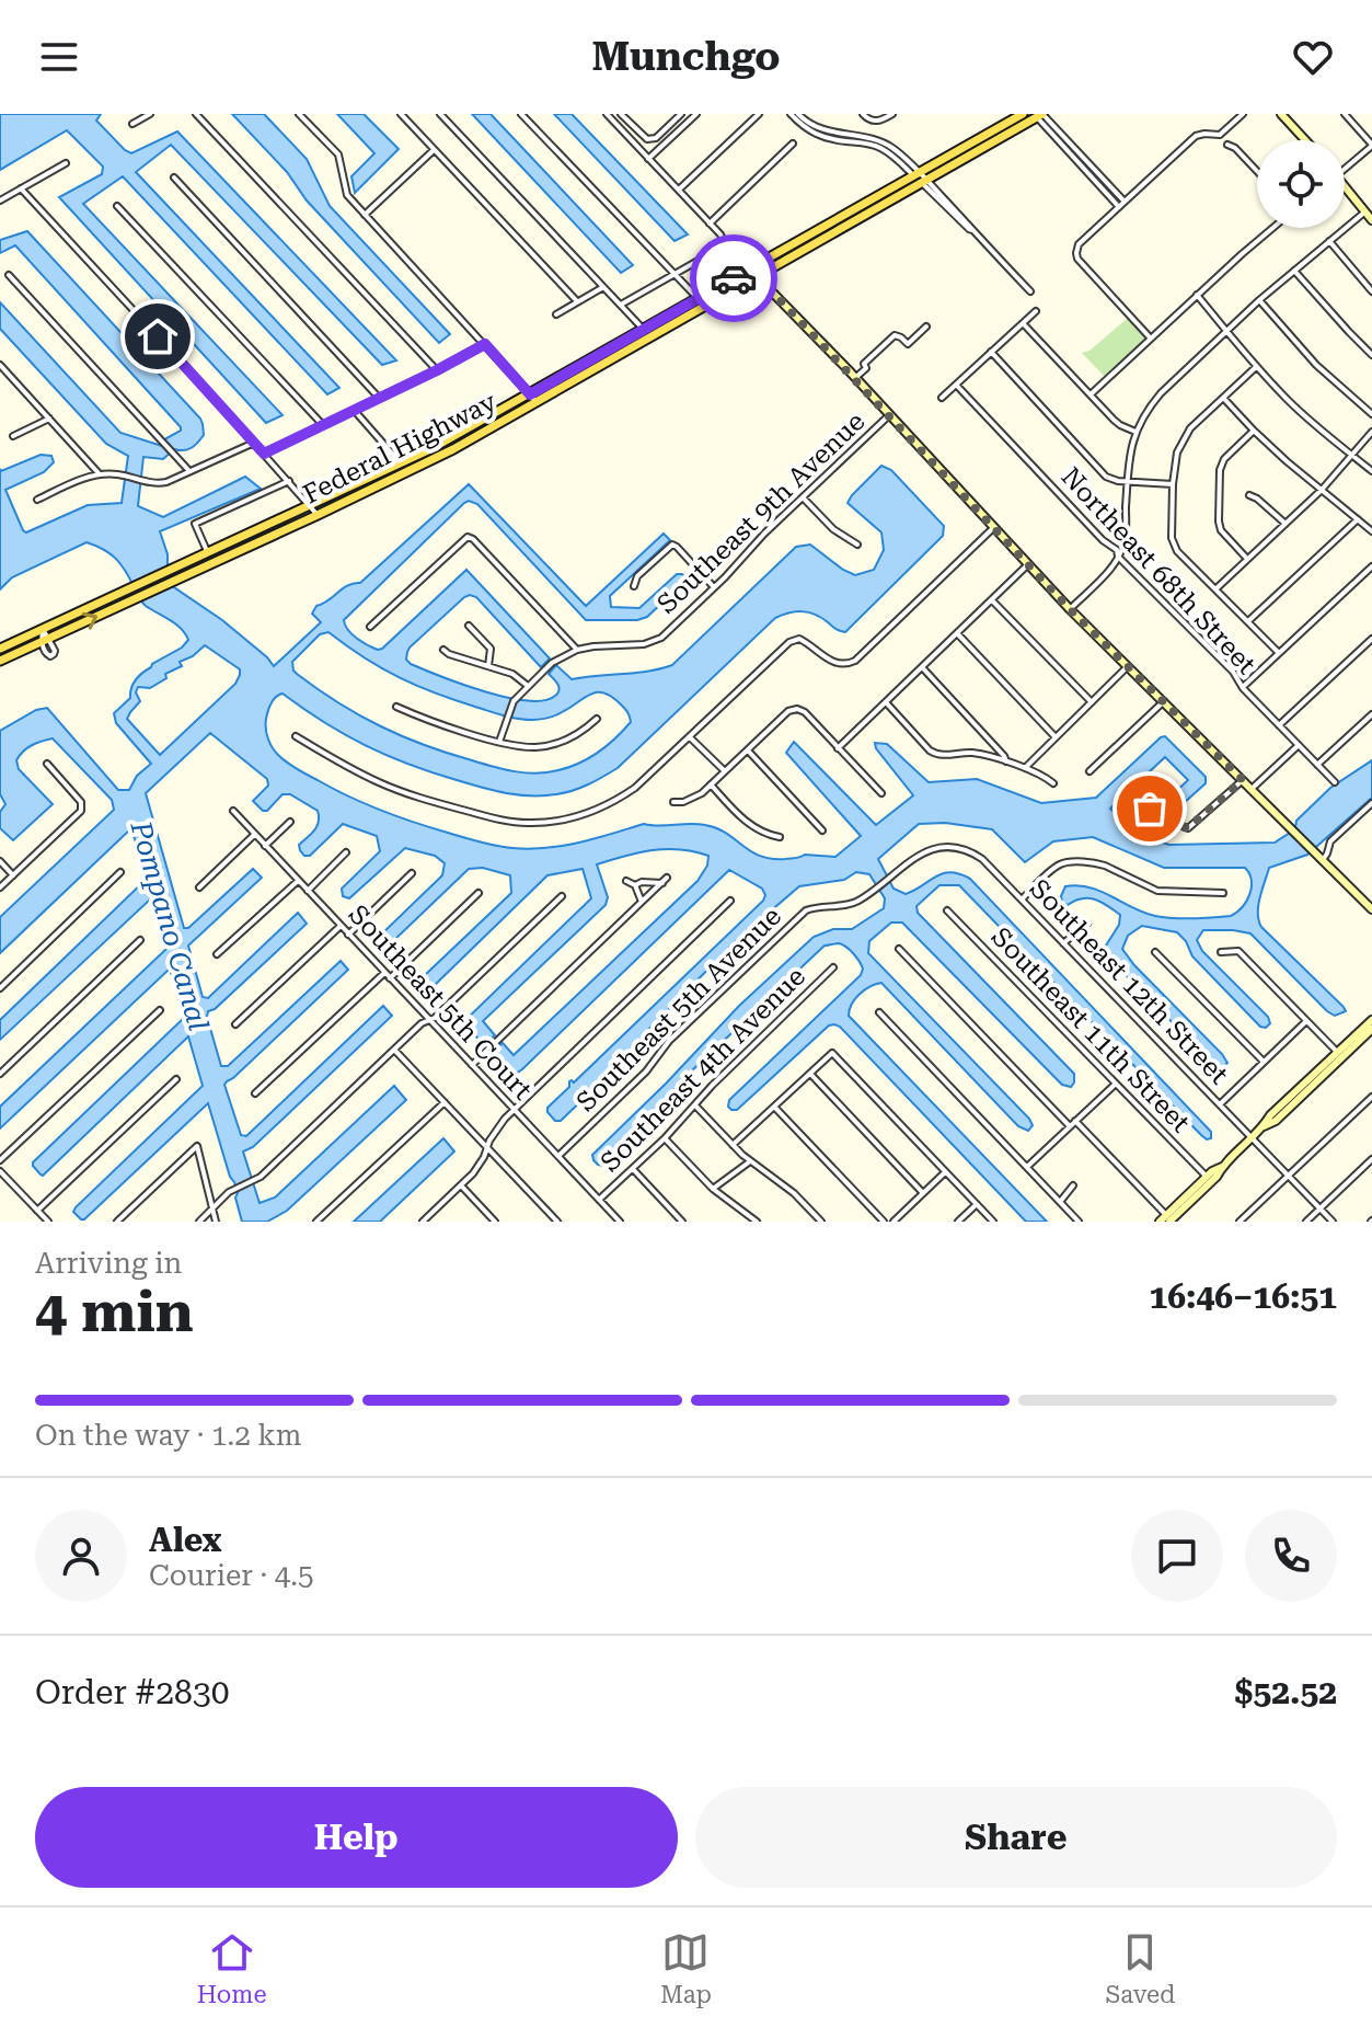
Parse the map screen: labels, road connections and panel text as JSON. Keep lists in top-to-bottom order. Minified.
{"streets":{"main road":["Federal Highway"],"street":["Southeast 9th Avenue","Northeast 68th Street","Southeast 12th Street","Southeast 5th Court","Southeast 5th Avenue","Southeast 11th Street","Southeast 4th Avenue"]},"crossings":[["Southeast 12th Street","Southeast 5th Avenue"],["Southeast 5th Court","Southeast 5th Avenue"],["Southeast 5th Court","Southeast 4th Avenue"]],"water":["Pompano Canal"],"page":{"header":"Munchgo","heading":["4 min","Arriving in","16:46–16:51"],"panel":["Alex","Courier · 4.5","Order #2830","$52.52"],"bar":"On the way · 1.2 km","buttons":["Help","Share"],"tabs":["Home","Map","Saved"]}}
